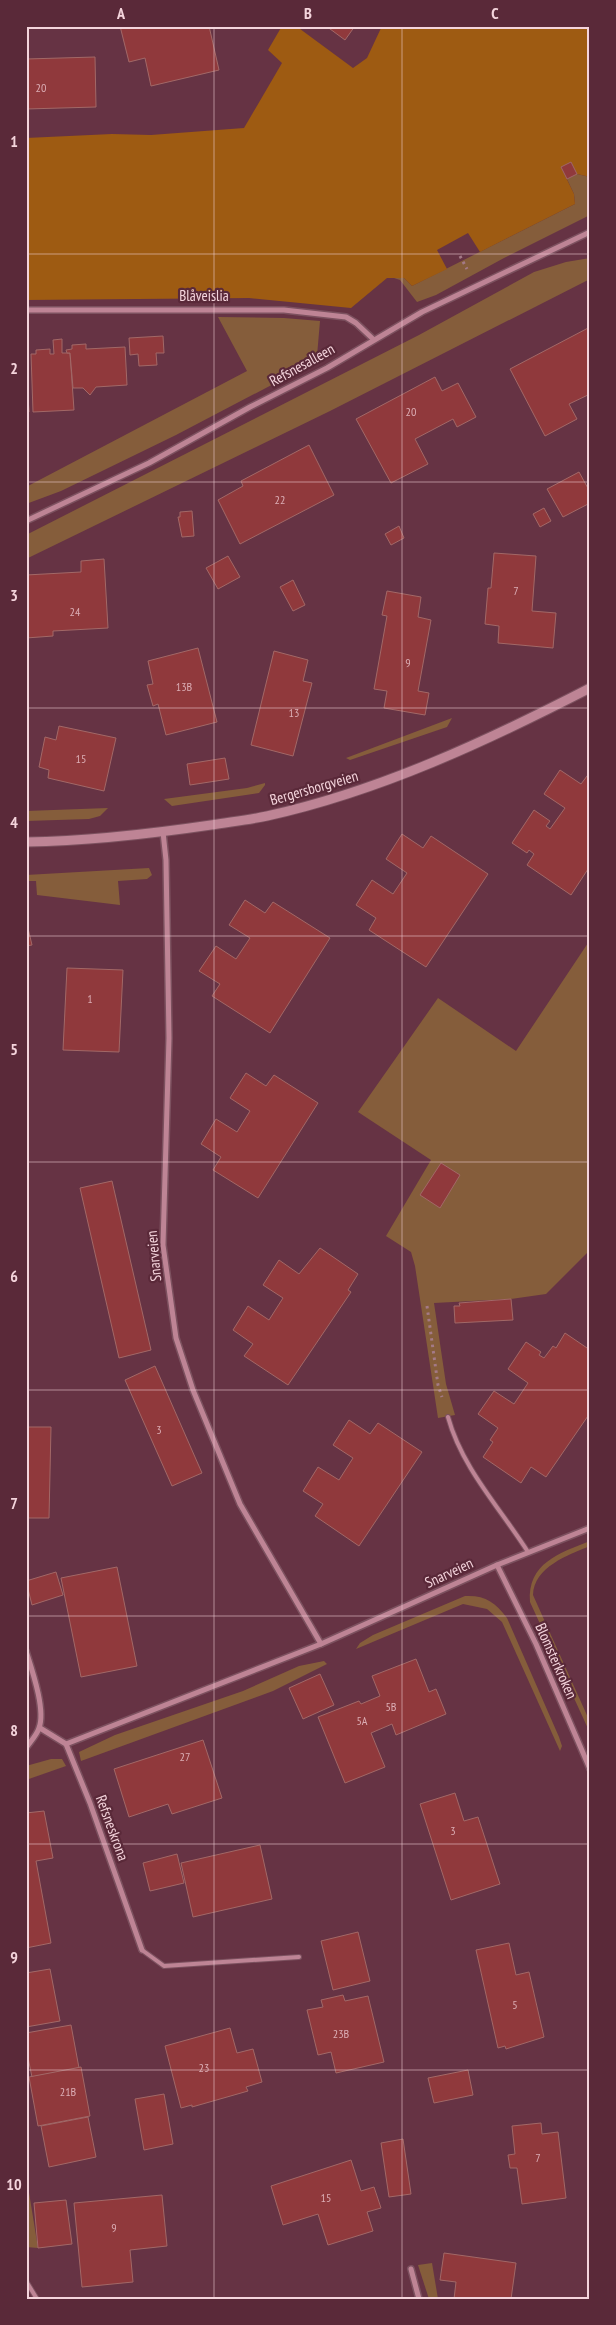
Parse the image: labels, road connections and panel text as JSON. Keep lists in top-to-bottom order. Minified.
{"streets":{"street":["Blåveislia","Refsnesalleen","Bergersborgveien","Snarveien","Blomsterkroken","Refsneskrona"]},"crossings":[["Blåveislia","Refsnesalleen"],["Bergersborgveien","Snarveien"],["Snarveien","Blomsterkroken"],["Snarveien","Refsneskrona"]],"house_numbers":["20","20","22","7","24","9","13B","13","15","1","3","5B","5A","27","3","5","23B","23","21B","7","15","9"],"grid":{"columns":["A","B","C"],"rows":["1","2","3","4","5","6","7","8","9","10"]}}
